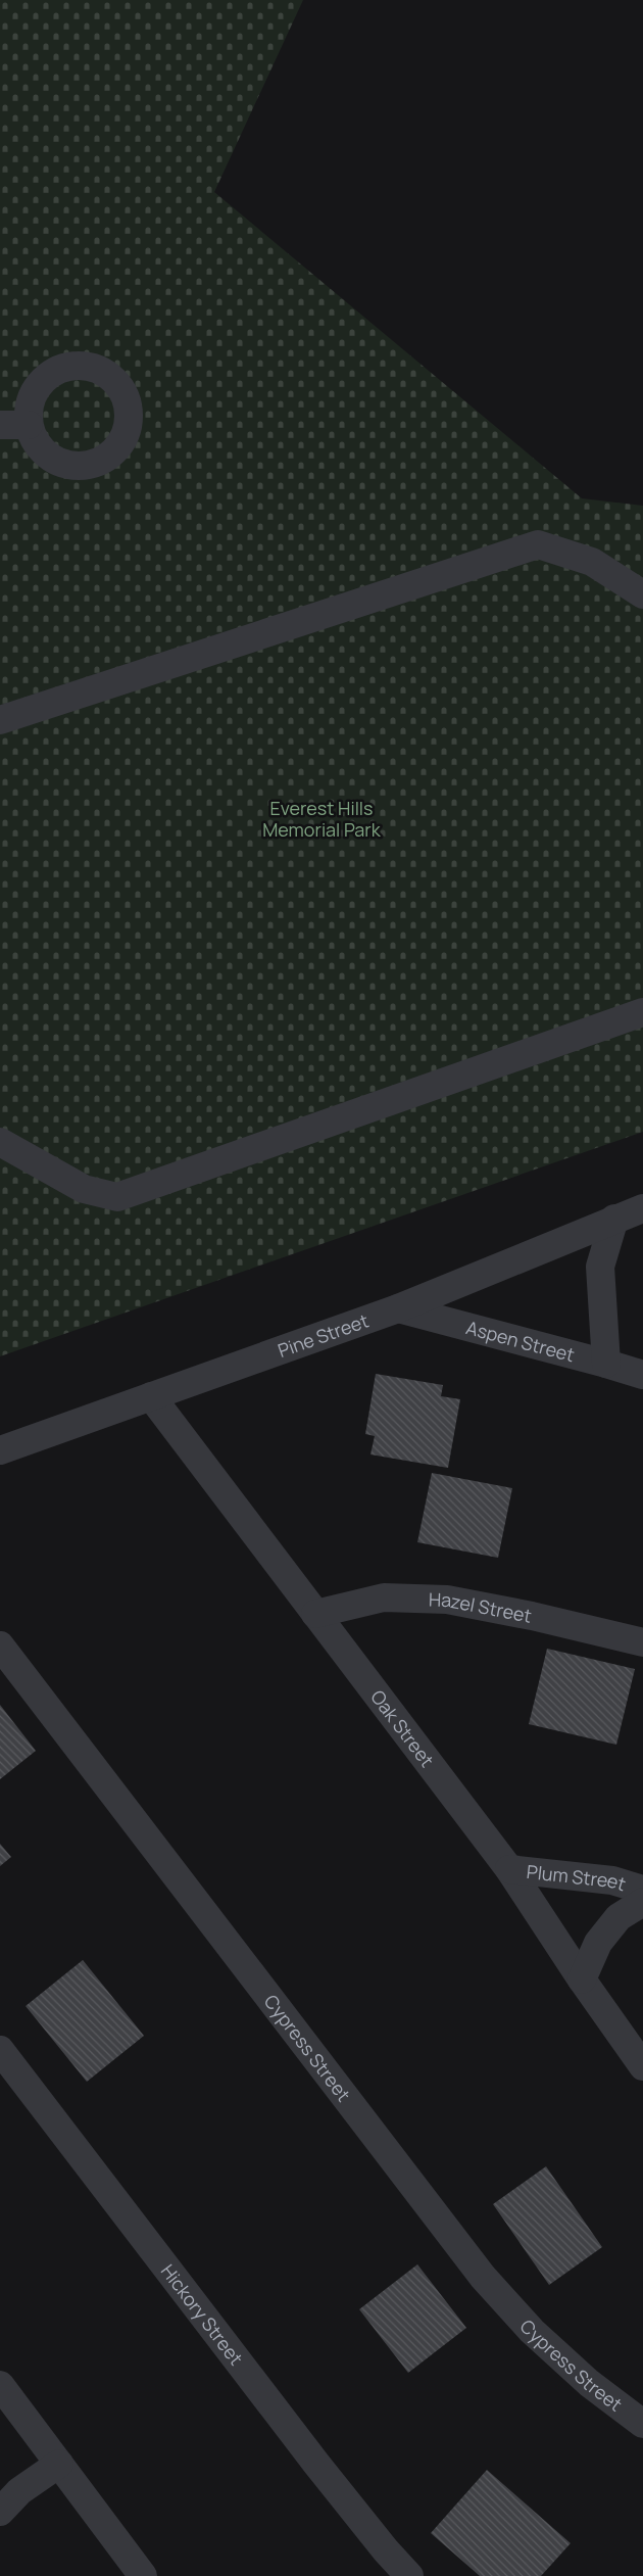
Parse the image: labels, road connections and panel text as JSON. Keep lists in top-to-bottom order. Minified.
{"streets":{"street":["Pine Street","Aspen Street","Hazel Street","Oak Street","Plum Street","Cypress Street","Hickory Street"]},"crossings":[["Pine Street","Aspen Street"],["Pine Street","Oak Street"],["Hazel Street","Oak Street"],["Oak Street","Plum Street"]],"parks":["Everest Hills Memorial Park"]}
